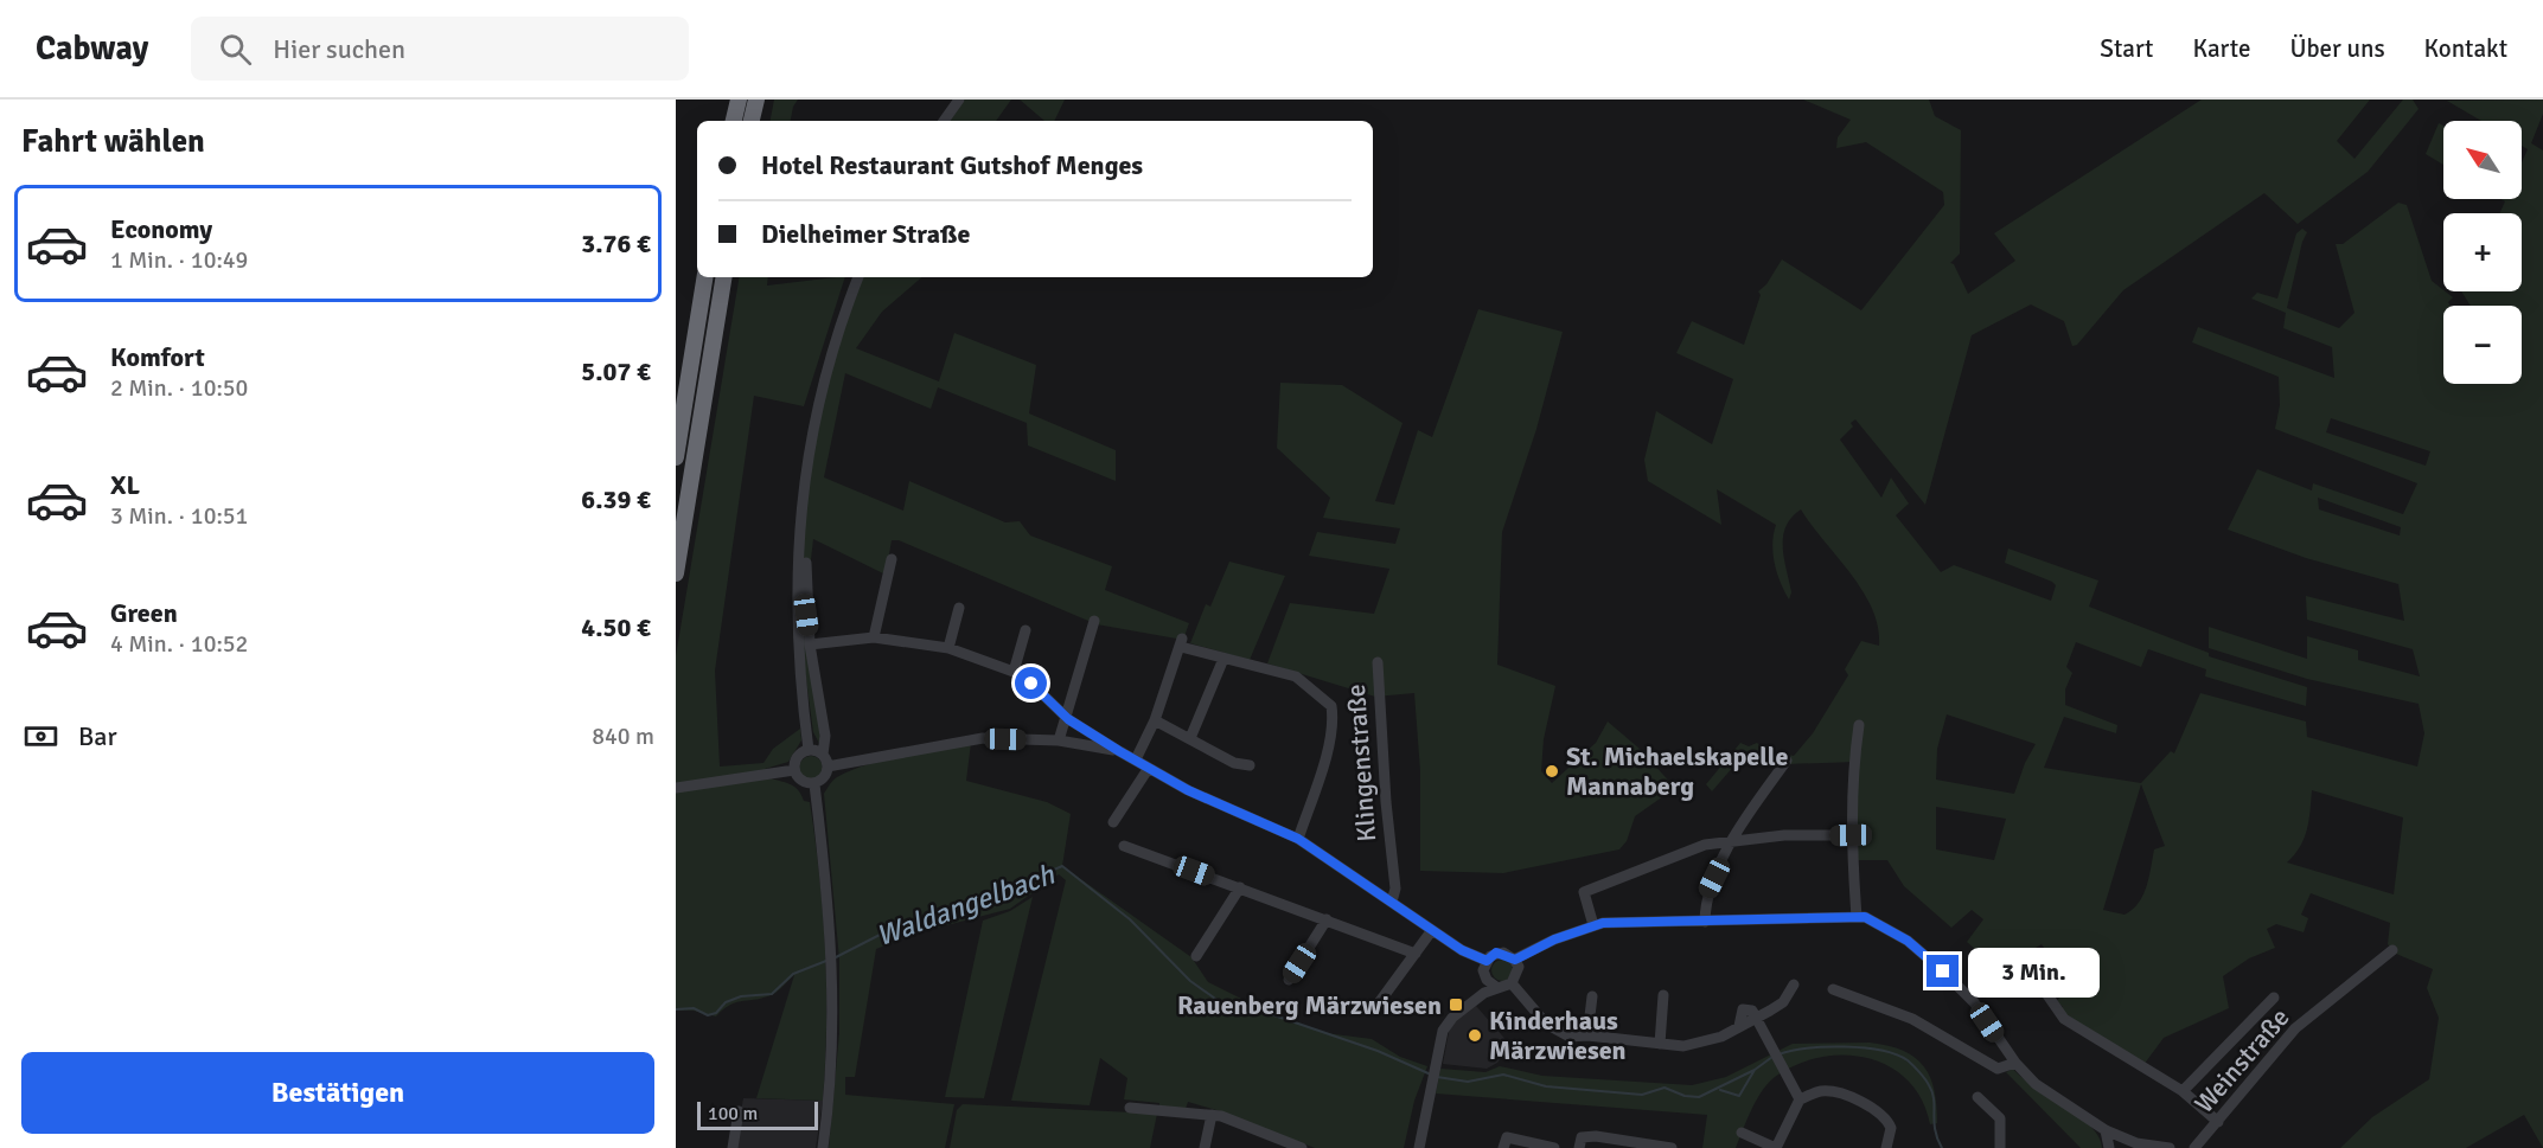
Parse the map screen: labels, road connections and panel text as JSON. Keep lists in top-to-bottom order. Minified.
{"streets":{"street":["Klingenstraße","Weinstraße"]},"water":["Waldangelbach"],"places":{"other":["St. Michaelskapelle Mannaberg","Kinderhaus Märzwiesen"],"transit":["Rauenberg Märzwiesen"]},"scale_bar":"100 m","north":"top left","page":{"header":"Cabway","search":"Hier suchen","nav":["Start","Karte","Über uns","Kontakt"],"heading":"Fahrt wählen","map_buttons":["+","−"],"banner":["Hotel Restaurant Gutshof Menges","Dielheimer Straße"],"list":[{"name":"Economy","note":"1 Min. · 10:49","value":"3.76 €"},{"name":"Komfort","note":"2 Min. · 10:50","value":"5.07 €"},{"name":"XL","note":"3 Min. · 10:51","value":"6.39 €"},{"name":"Green","note":"4 Min. · 10:52","value":"4.50 €"}],"pay":["Bar","840 m"],"bubble":"3 Min.","buttons":"Bestätigen","scale":"100 m"}}
